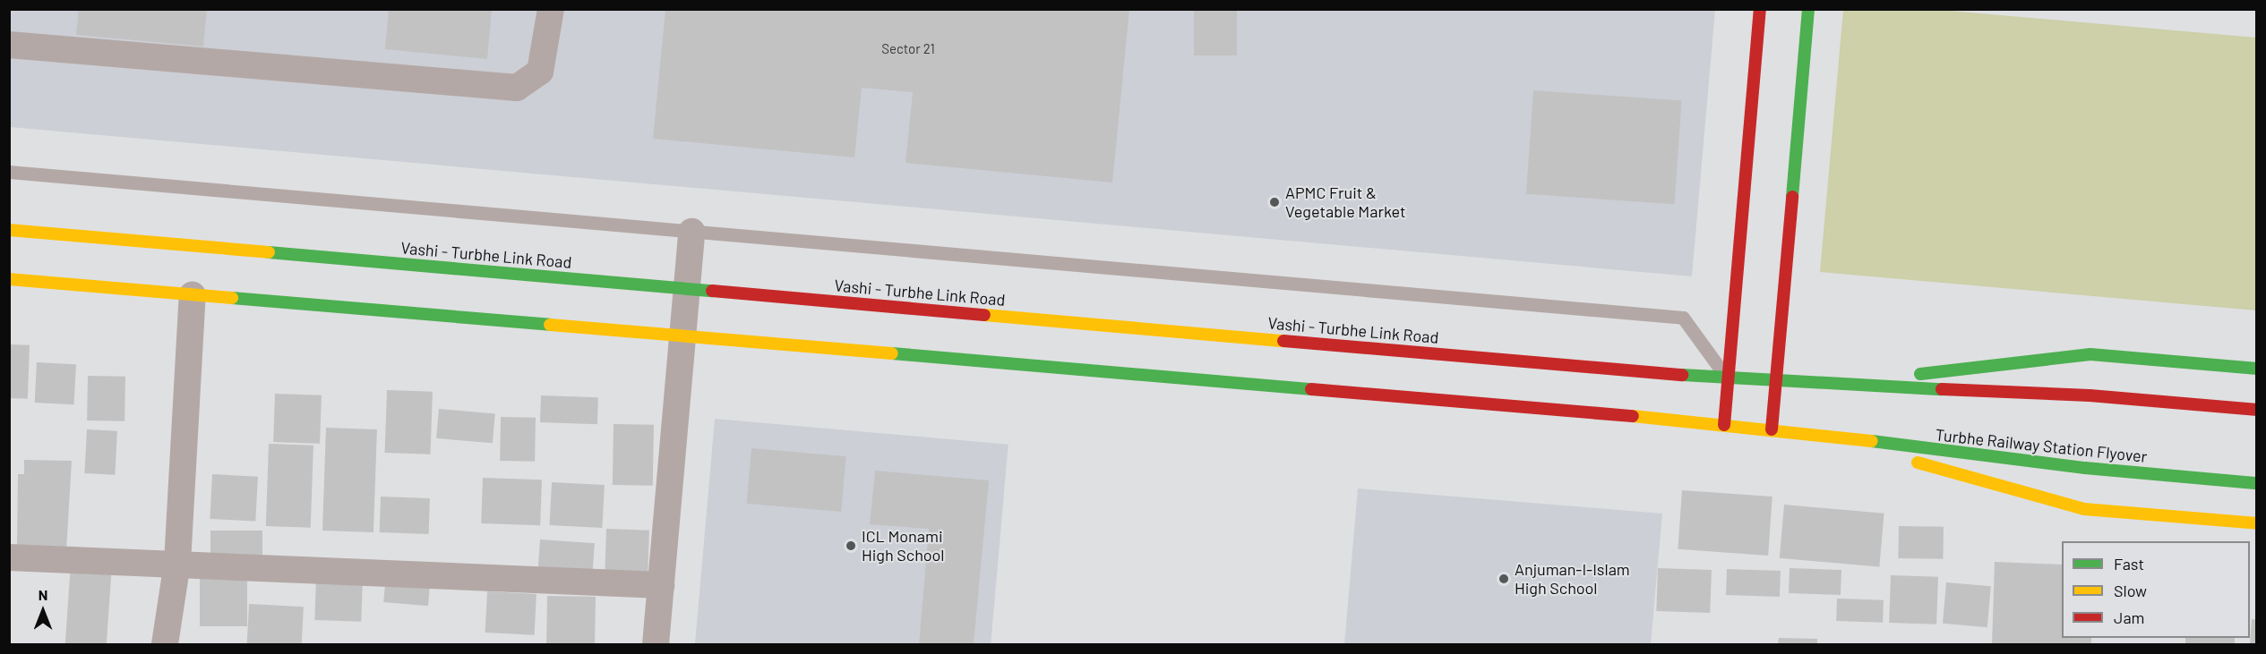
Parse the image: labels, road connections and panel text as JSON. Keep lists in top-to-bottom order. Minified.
{"streets":{"main road":["Vashi - Turbhe Link Road","Turbhe Railway Station Flyover"]},"places":["APMC Fruit & Vegetable Market","ICL Monami High School","Anjuman-I-Islam High School"],"house_numbers":["Sector 21"],"legend":["Fast","Slow","Jam"],"north":"top"}
